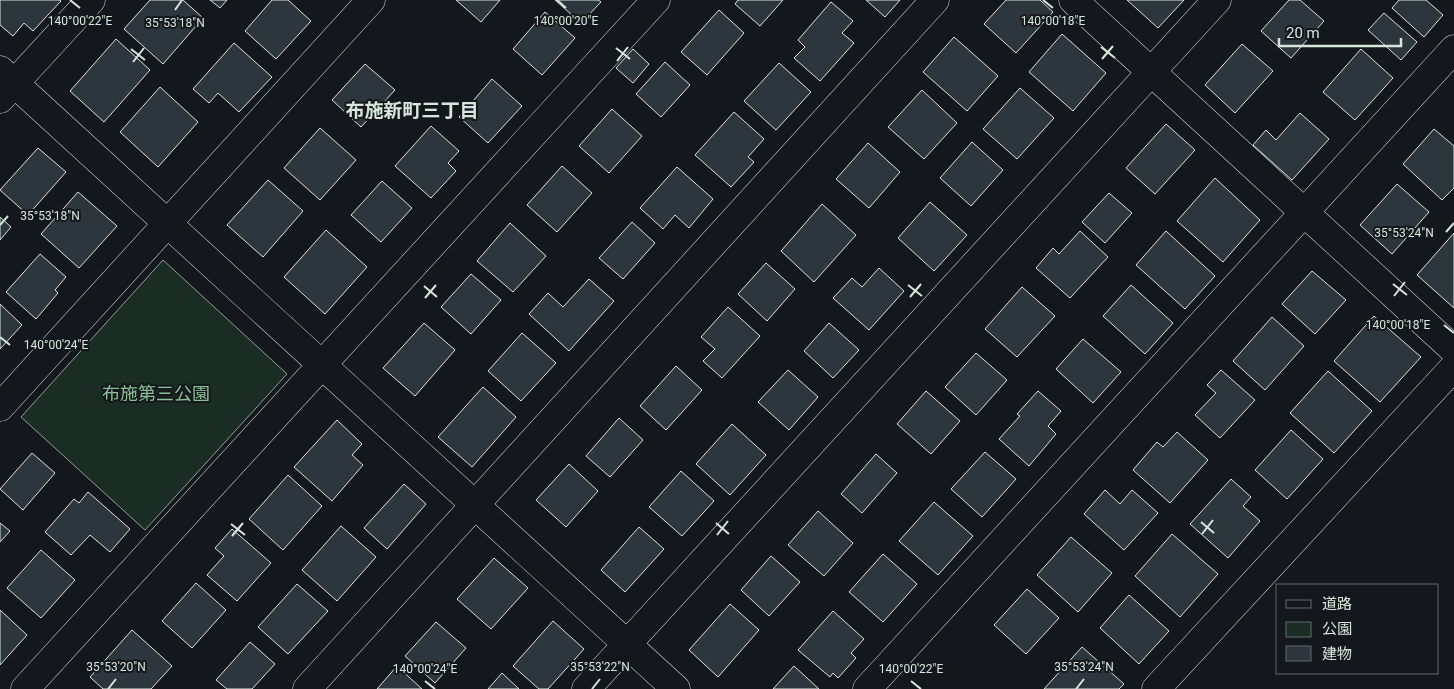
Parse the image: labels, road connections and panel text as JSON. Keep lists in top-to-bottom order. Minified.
{"districts":["布施新町三丁目"],"parks":["布施第三公園"],"legend":["道路","公園","建物"],"scale_bar":"20 m","coordinates":["140°00'22\"E","140°00'20\"E","140°00'18\"E","35°53'18\"N","35°53'24\"N","140°00'24\"E","35°53'20\"N","35°53'22\"N"]}
